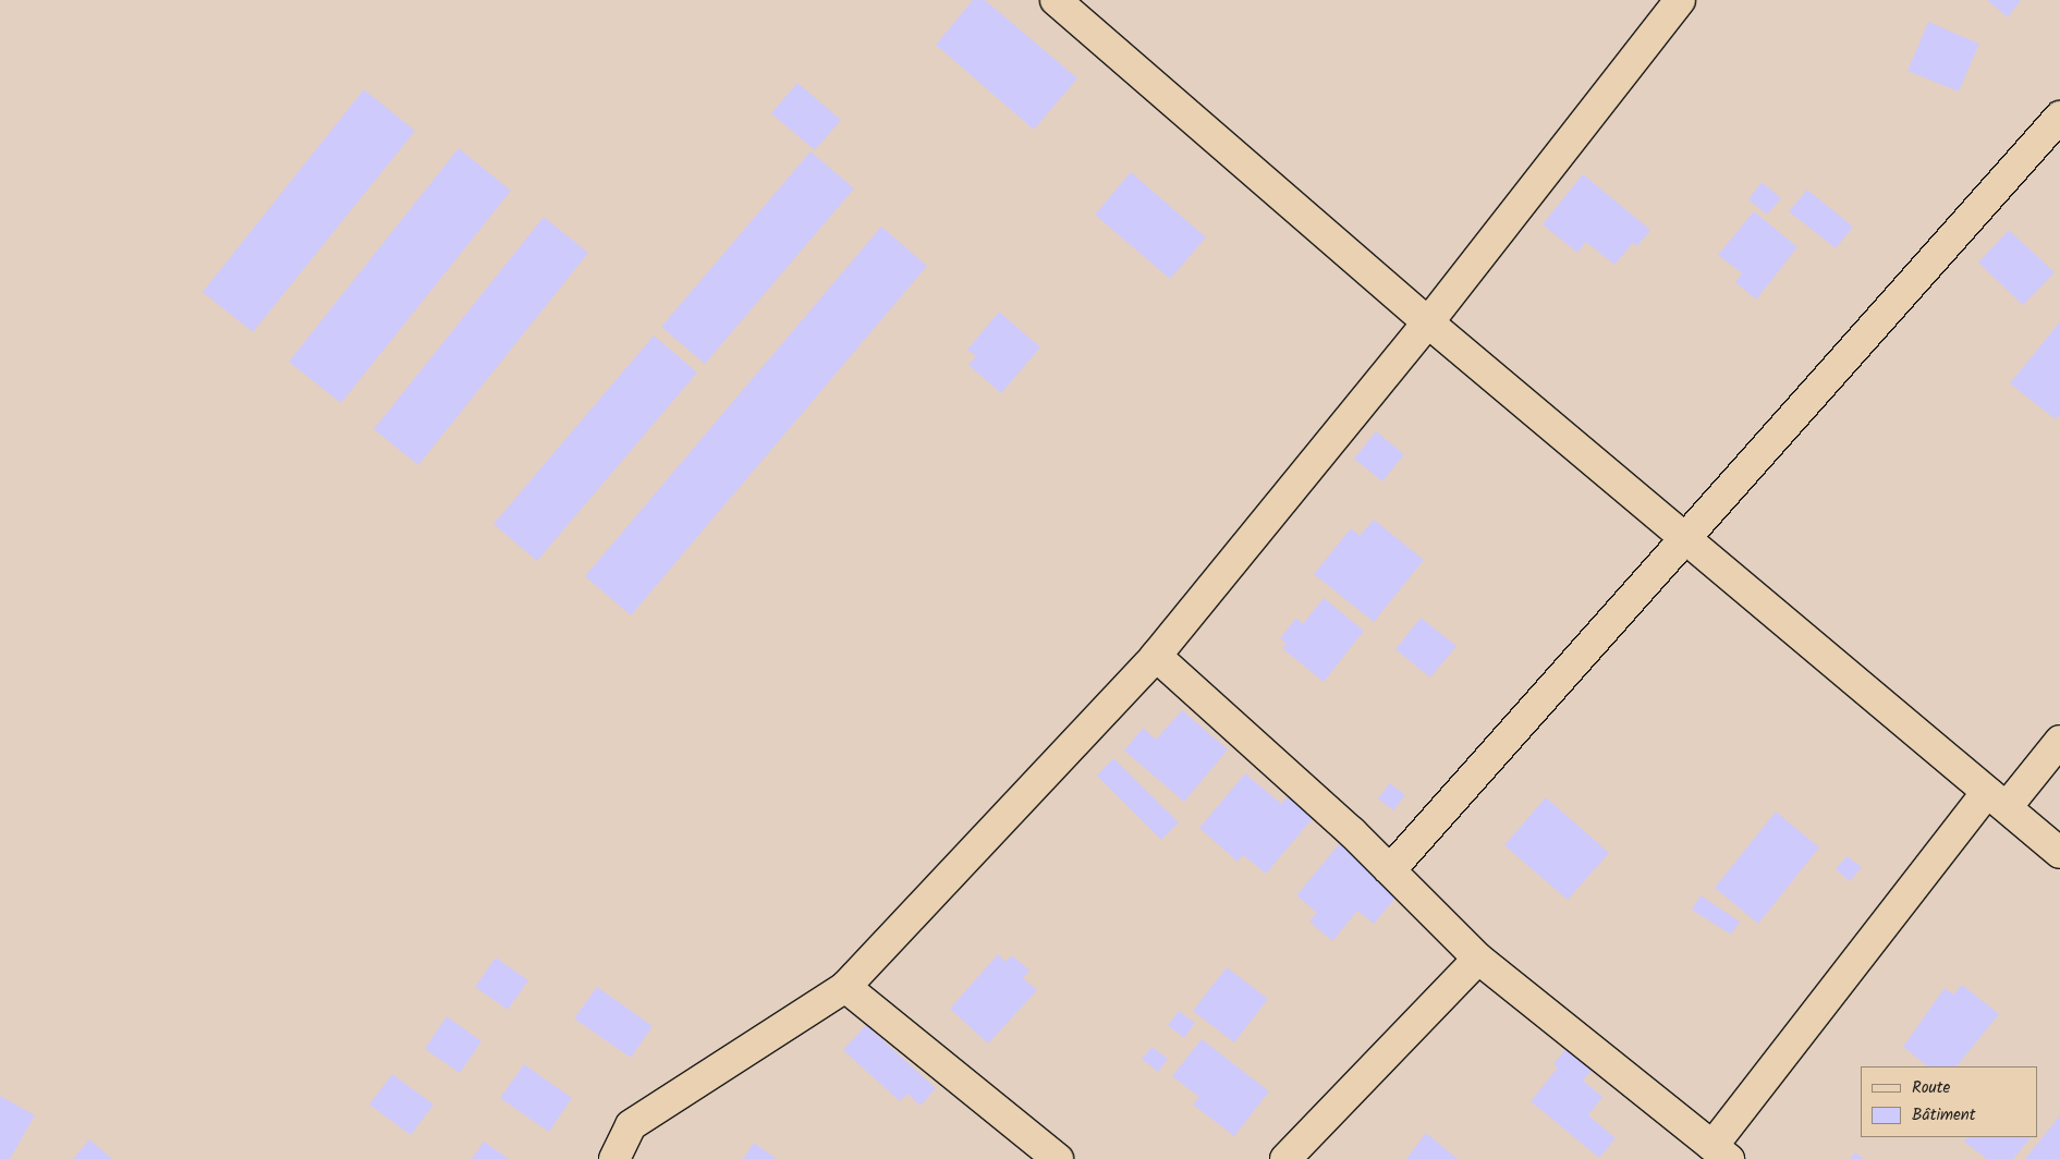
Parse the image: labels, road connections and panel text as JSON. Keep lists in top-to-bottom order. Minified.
{"legend":["Route","Bâtiment"]}
